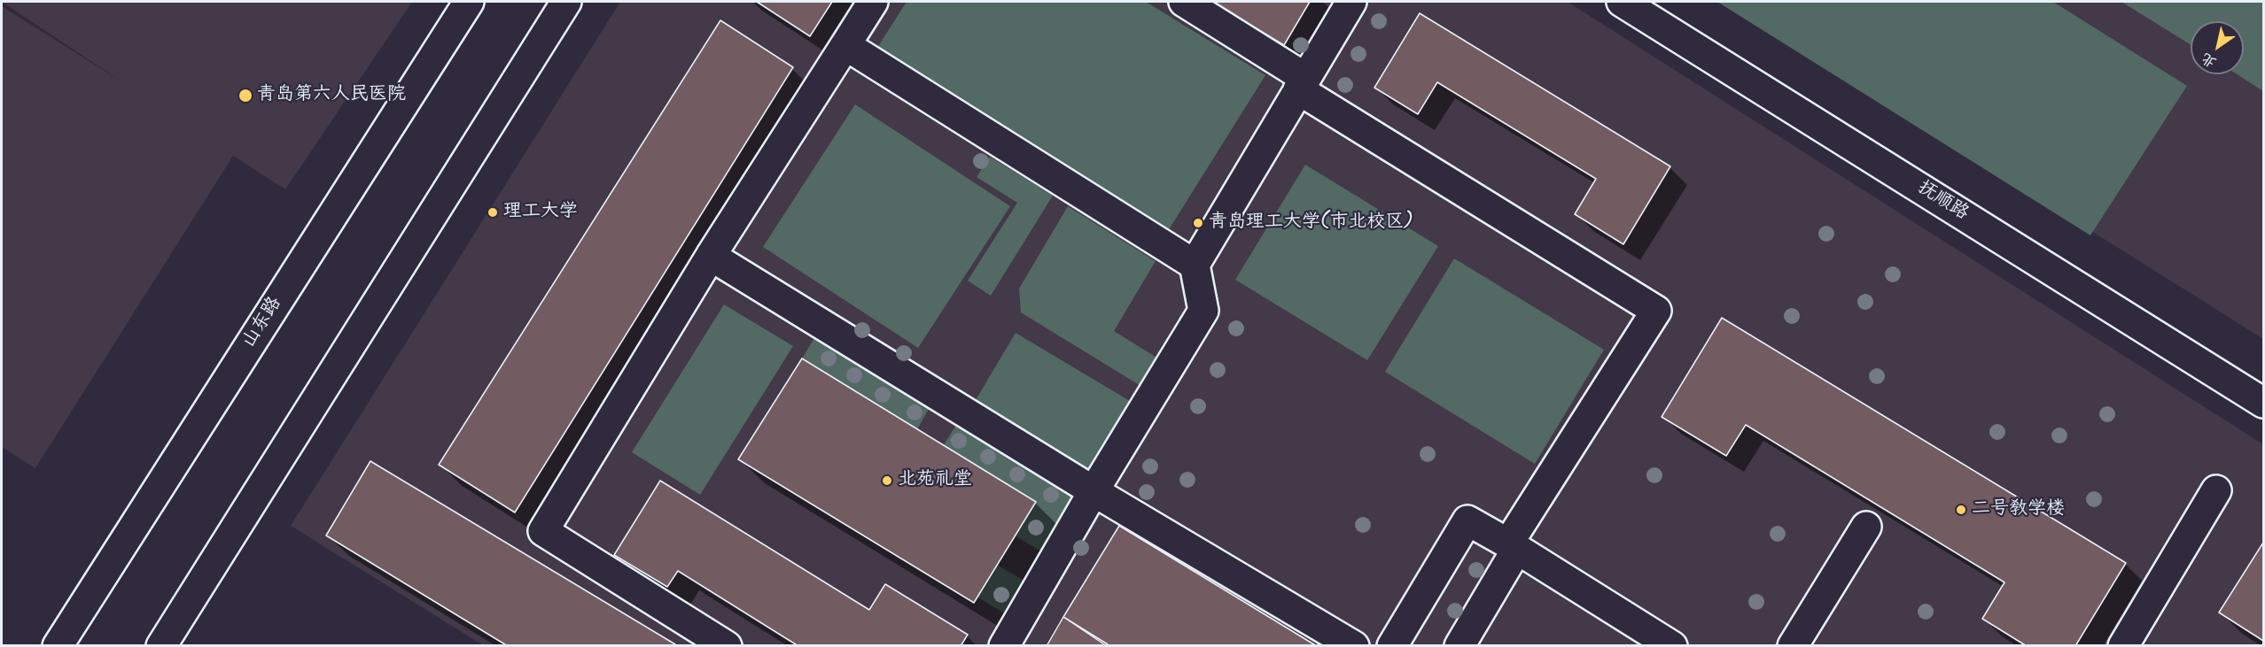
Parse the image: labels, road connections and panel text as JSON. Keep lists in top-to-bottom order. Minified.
{"streets":{"street":["抚顺路","山东路"]},"places":["青岛第六人民医院","理工大学","青岛理工大学(市北校区)","北苑礼堂","二号教学楼"],"north":"bottom left"}
